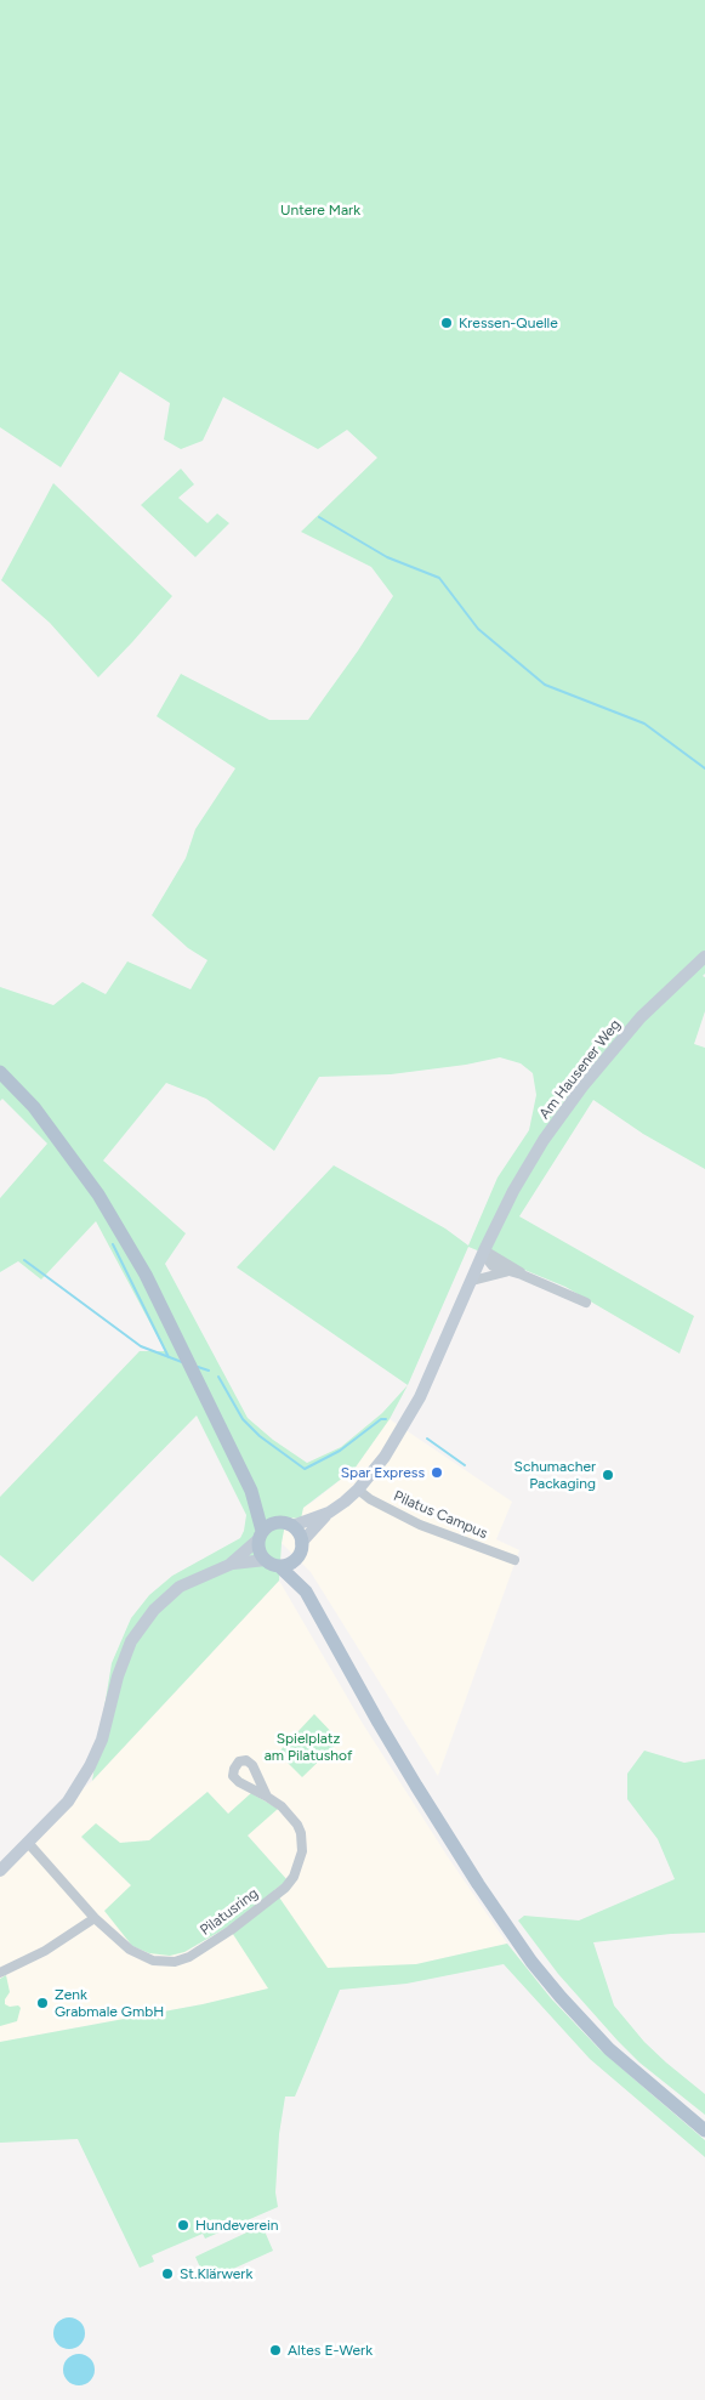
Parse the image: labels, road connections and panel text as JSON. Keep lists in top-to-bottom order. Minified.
{"streets":{"main road":["Am Hausener Weg"],"street":["Pilatus Campus","Pilatusring"]},"crossings":[["Am Hausener Weg","Pilatus Campus"]],"parks":["Untere Mark","Spielplatz am Pilatushof"],"places":["Kressen-Quelle","Spar Express","Schumacher Packaging","Zenk Grabmale GmbH","Hundeverein","St.Klärwerk","Altes E-Werk"]}
